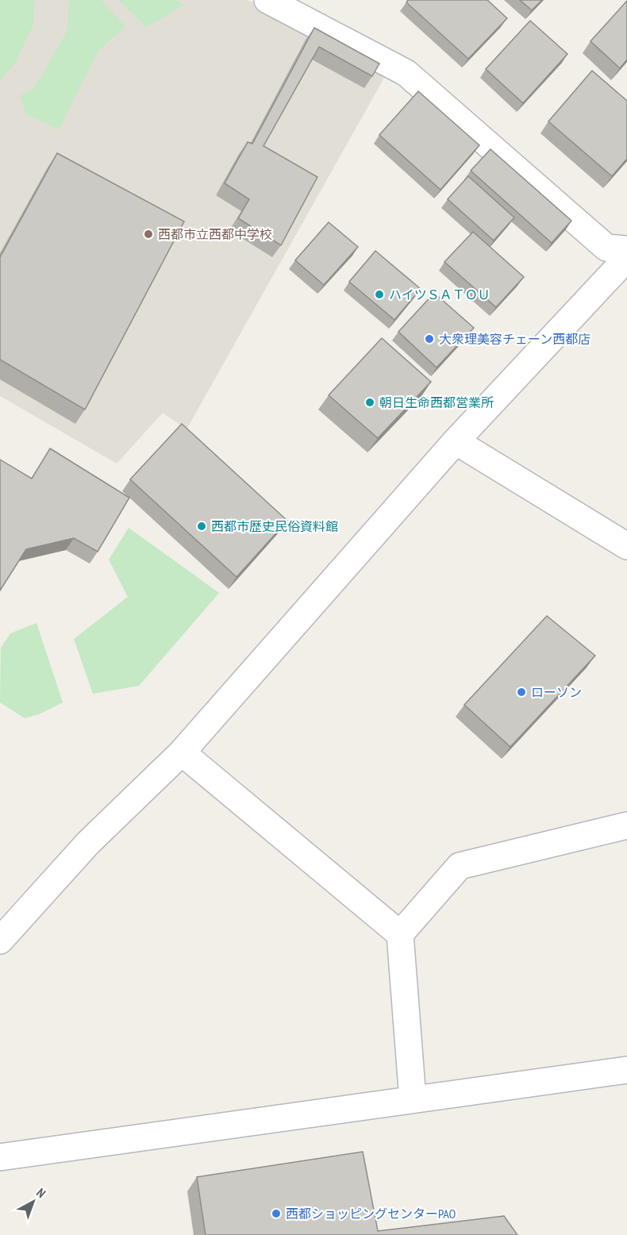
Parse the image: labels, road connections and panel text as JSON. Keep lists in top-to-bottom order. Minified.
{"places":["西都市立西都中学校","ハイツＳＡＴＯＵ","大衆理美容チェーン西都店","朝日生命西都営業所","西都市歴史民俗資料館","ローソン","西都ショッピングセンターPAO"],"north":"top right"}
